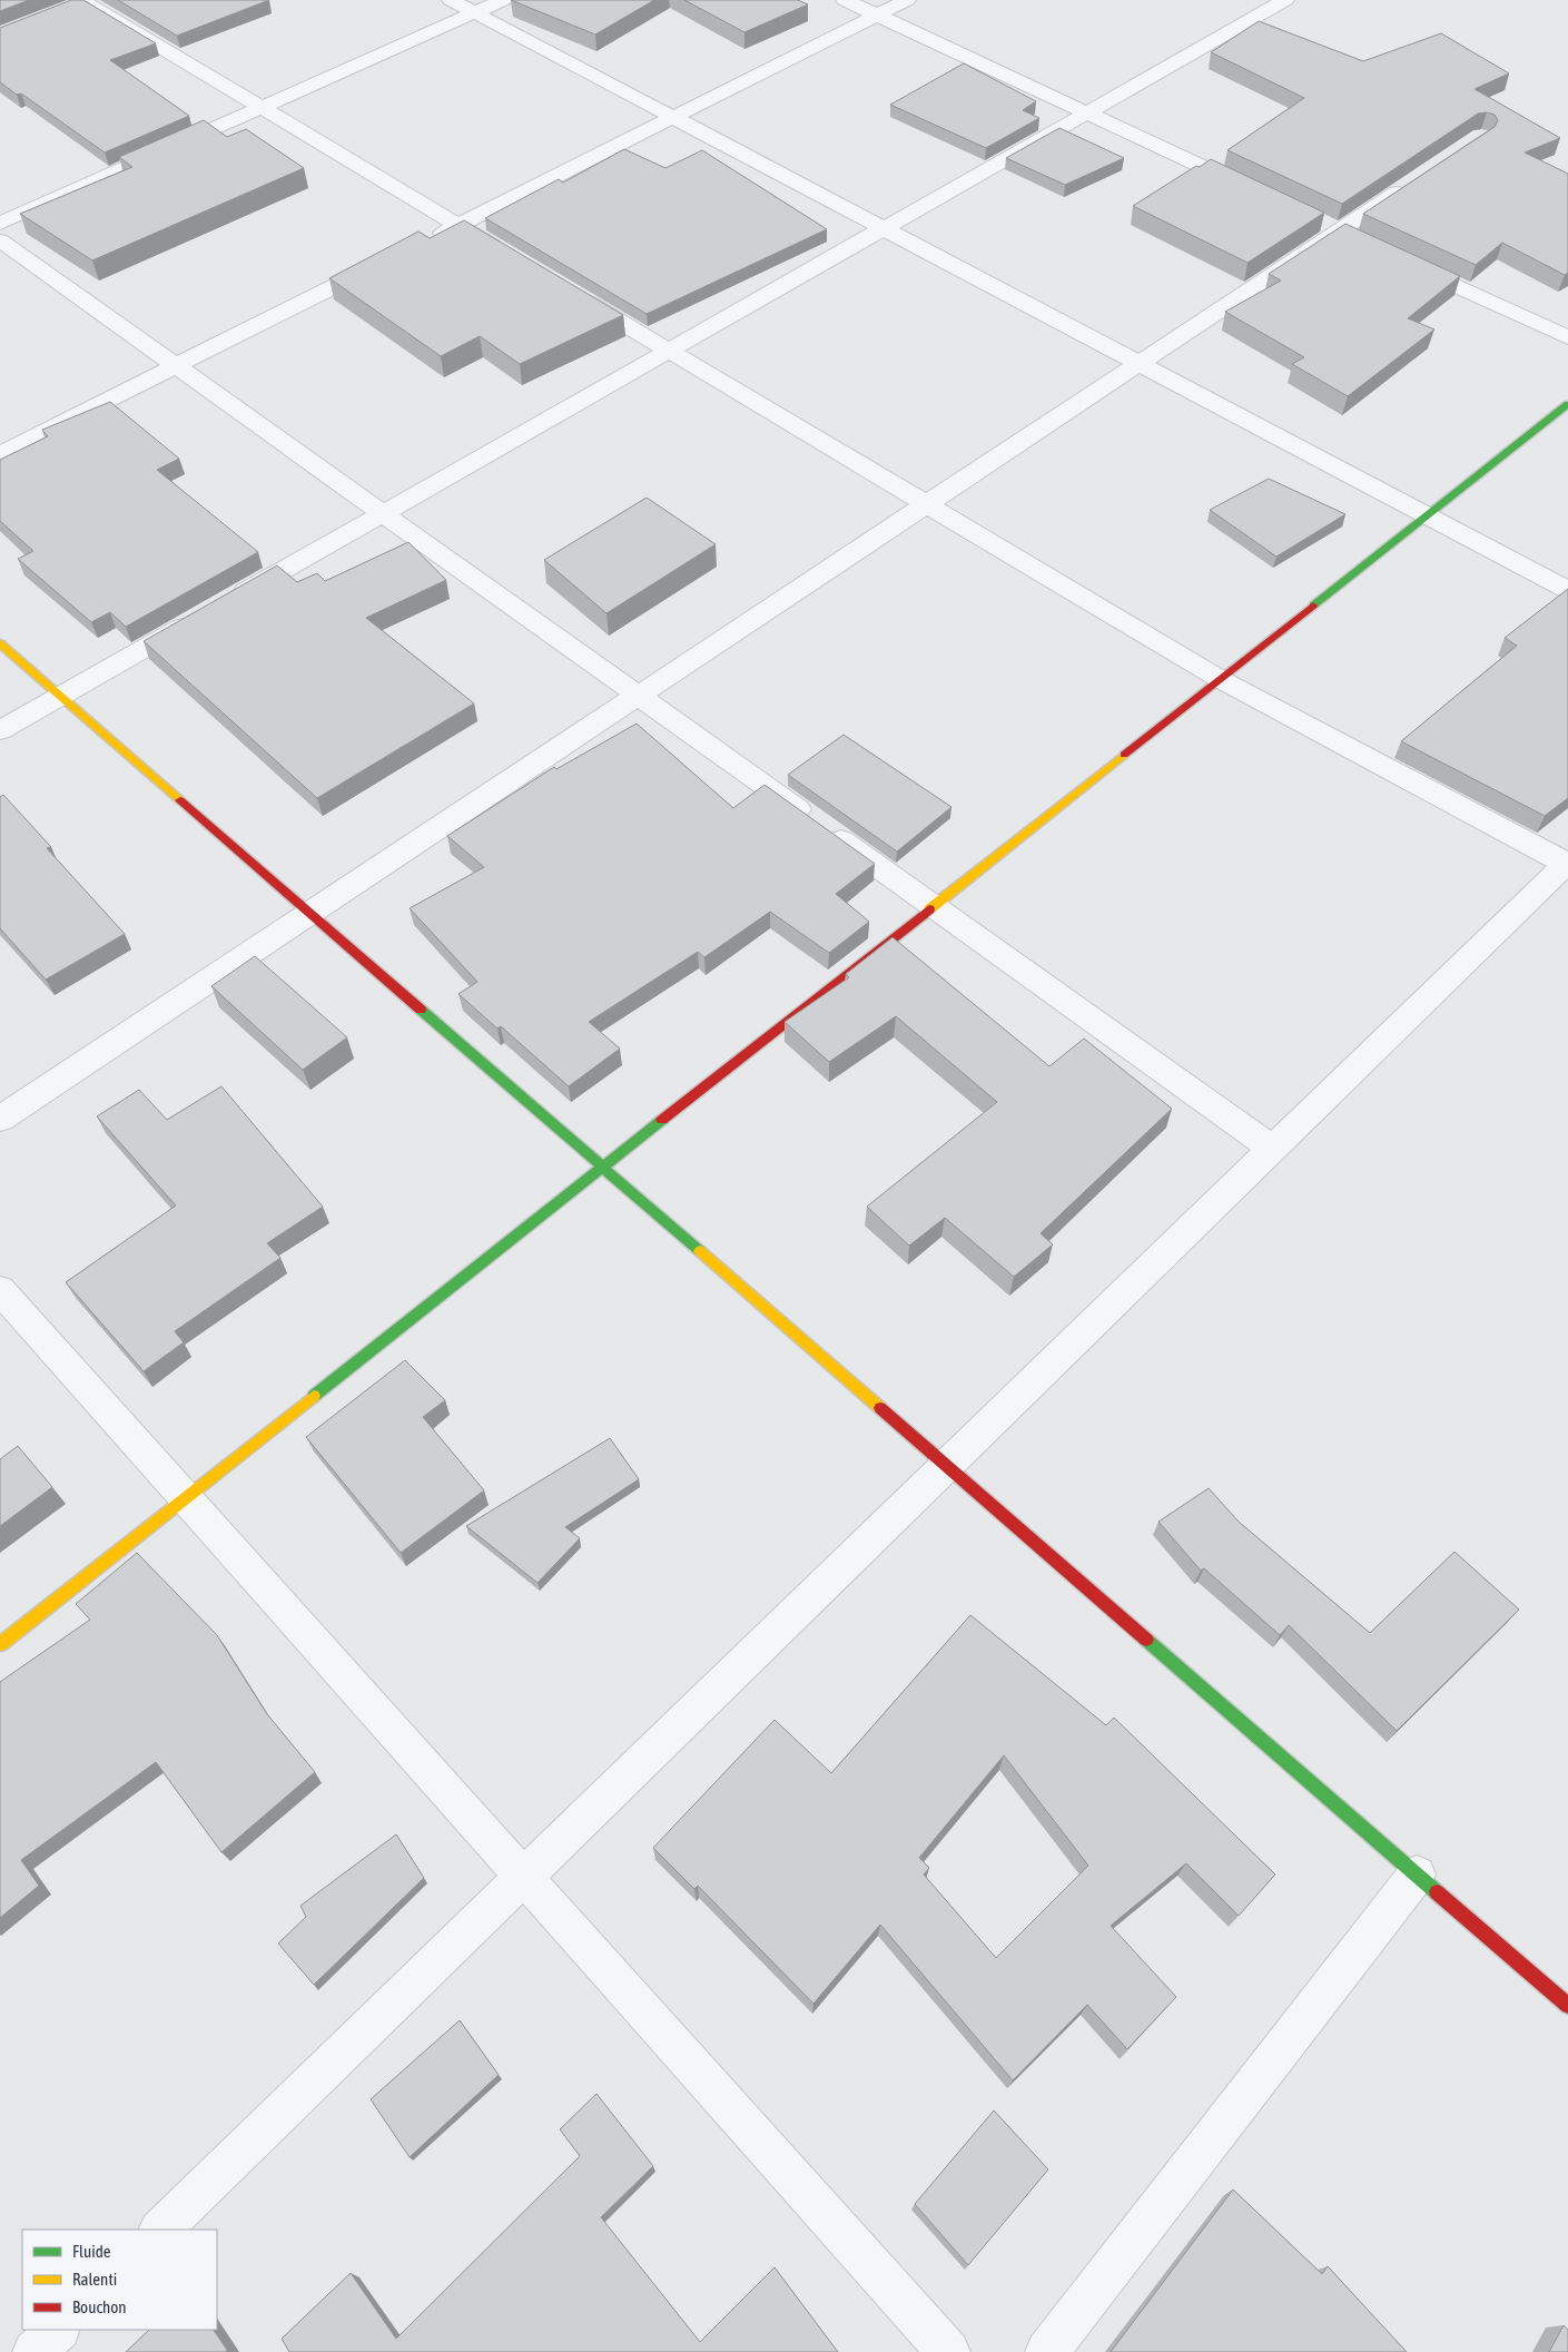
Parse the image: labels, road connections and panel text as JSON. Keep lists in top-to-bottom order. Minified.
{"legend":["Fluide","Ralenti","Bouchon"]}
